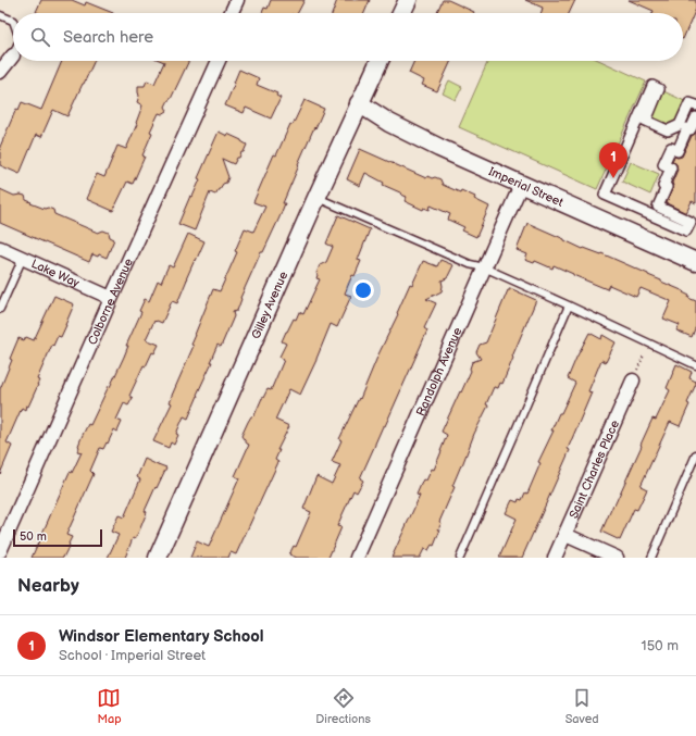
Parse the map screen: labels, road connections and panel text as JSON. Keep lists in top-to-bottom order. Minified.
{"streets":{"street":["Imperial Street","Lake Way","Colborne Avenue","Gilley Avenue","Randolph Avenue","Saint Charles Place"]},"crossings":[["Imperial Street","Gilley Avenue"],["Imperial Street","Randolph Avenue"],["Lake Way","Colborne Avenue"]],"scale_bar":"50 m","page":{"search":"Search here","pins":"1","scale":"50 m","heading":"Nearby","list":[{"mark":"1","name":"Windsor Elementary School","note":"School · Imperial Street","value":"150 m"}],"nav":["Map","Directions","Saved"]}}
